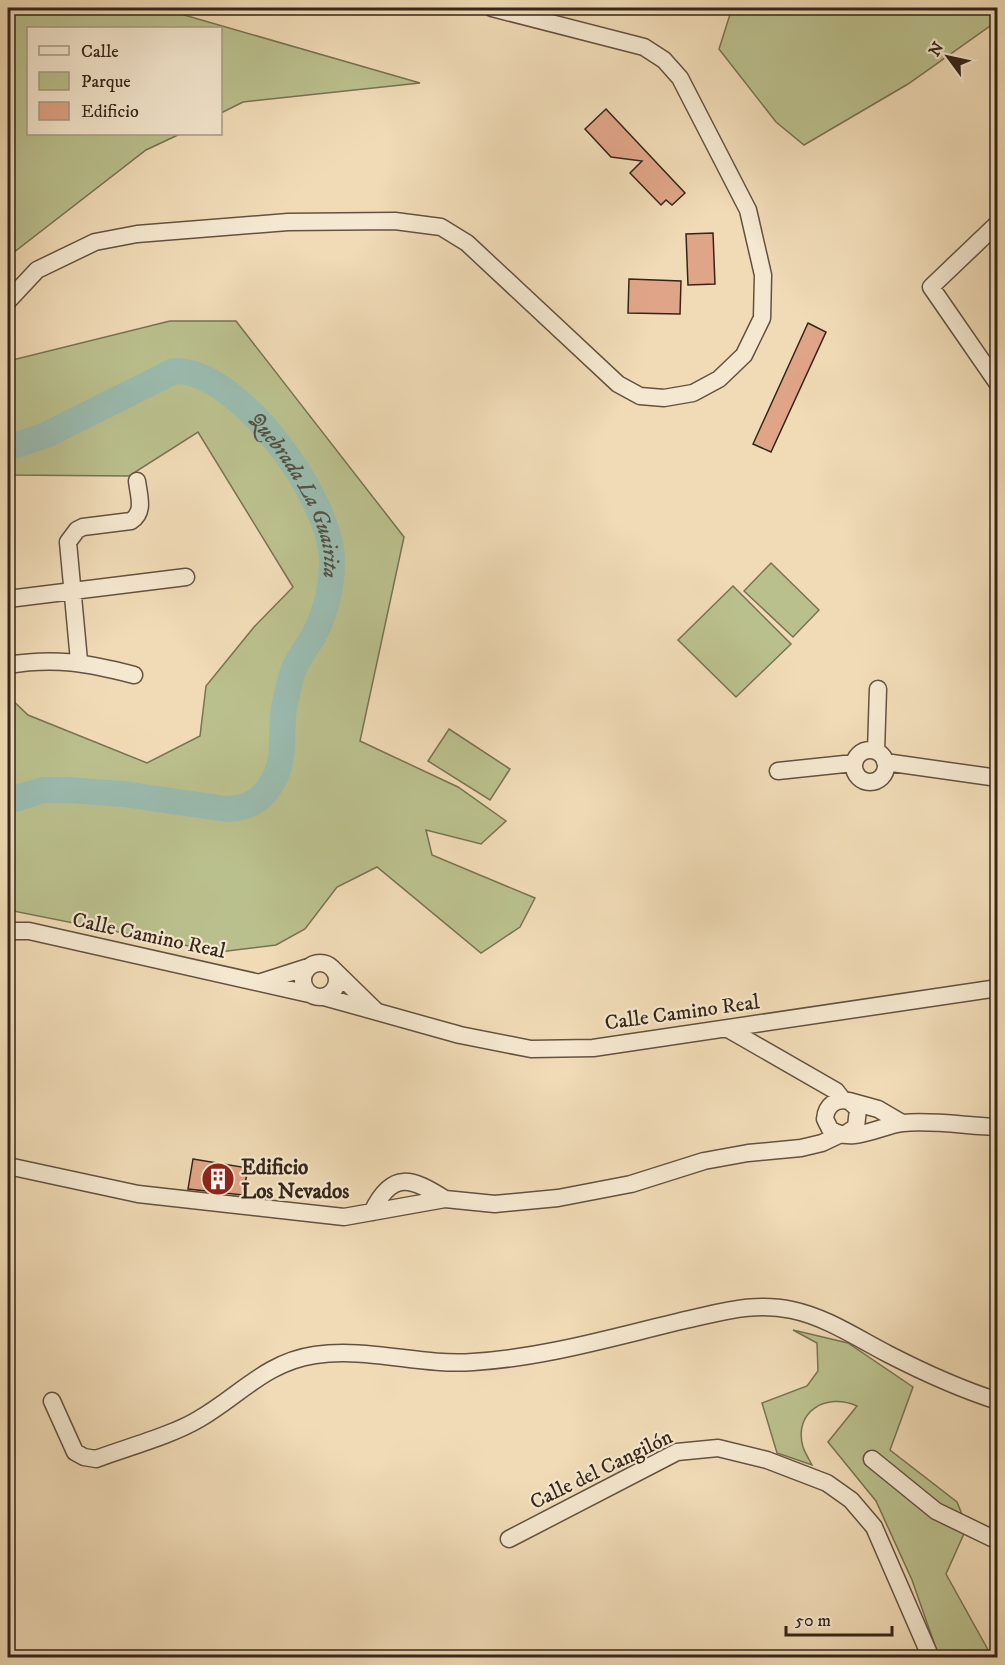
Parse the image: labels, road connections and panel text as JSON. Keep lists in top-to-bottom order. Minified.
{"streets":{"street":["Calle Camino Real","Calle del Cangilón"]},"water":["Quebrada La Guairita"],"places":{"building":["Edificio Los Nevados"]},"legend":["Calle","Parque","Edificio"],"scale_bar":"50 m","north":"top left"}
